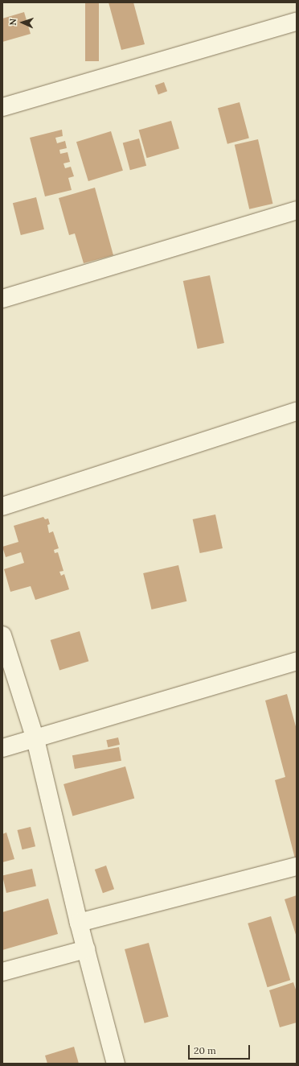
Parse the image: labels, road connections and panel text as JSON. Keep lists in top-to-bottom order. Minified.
{"scale_bar":"20 m","north":"left"}
